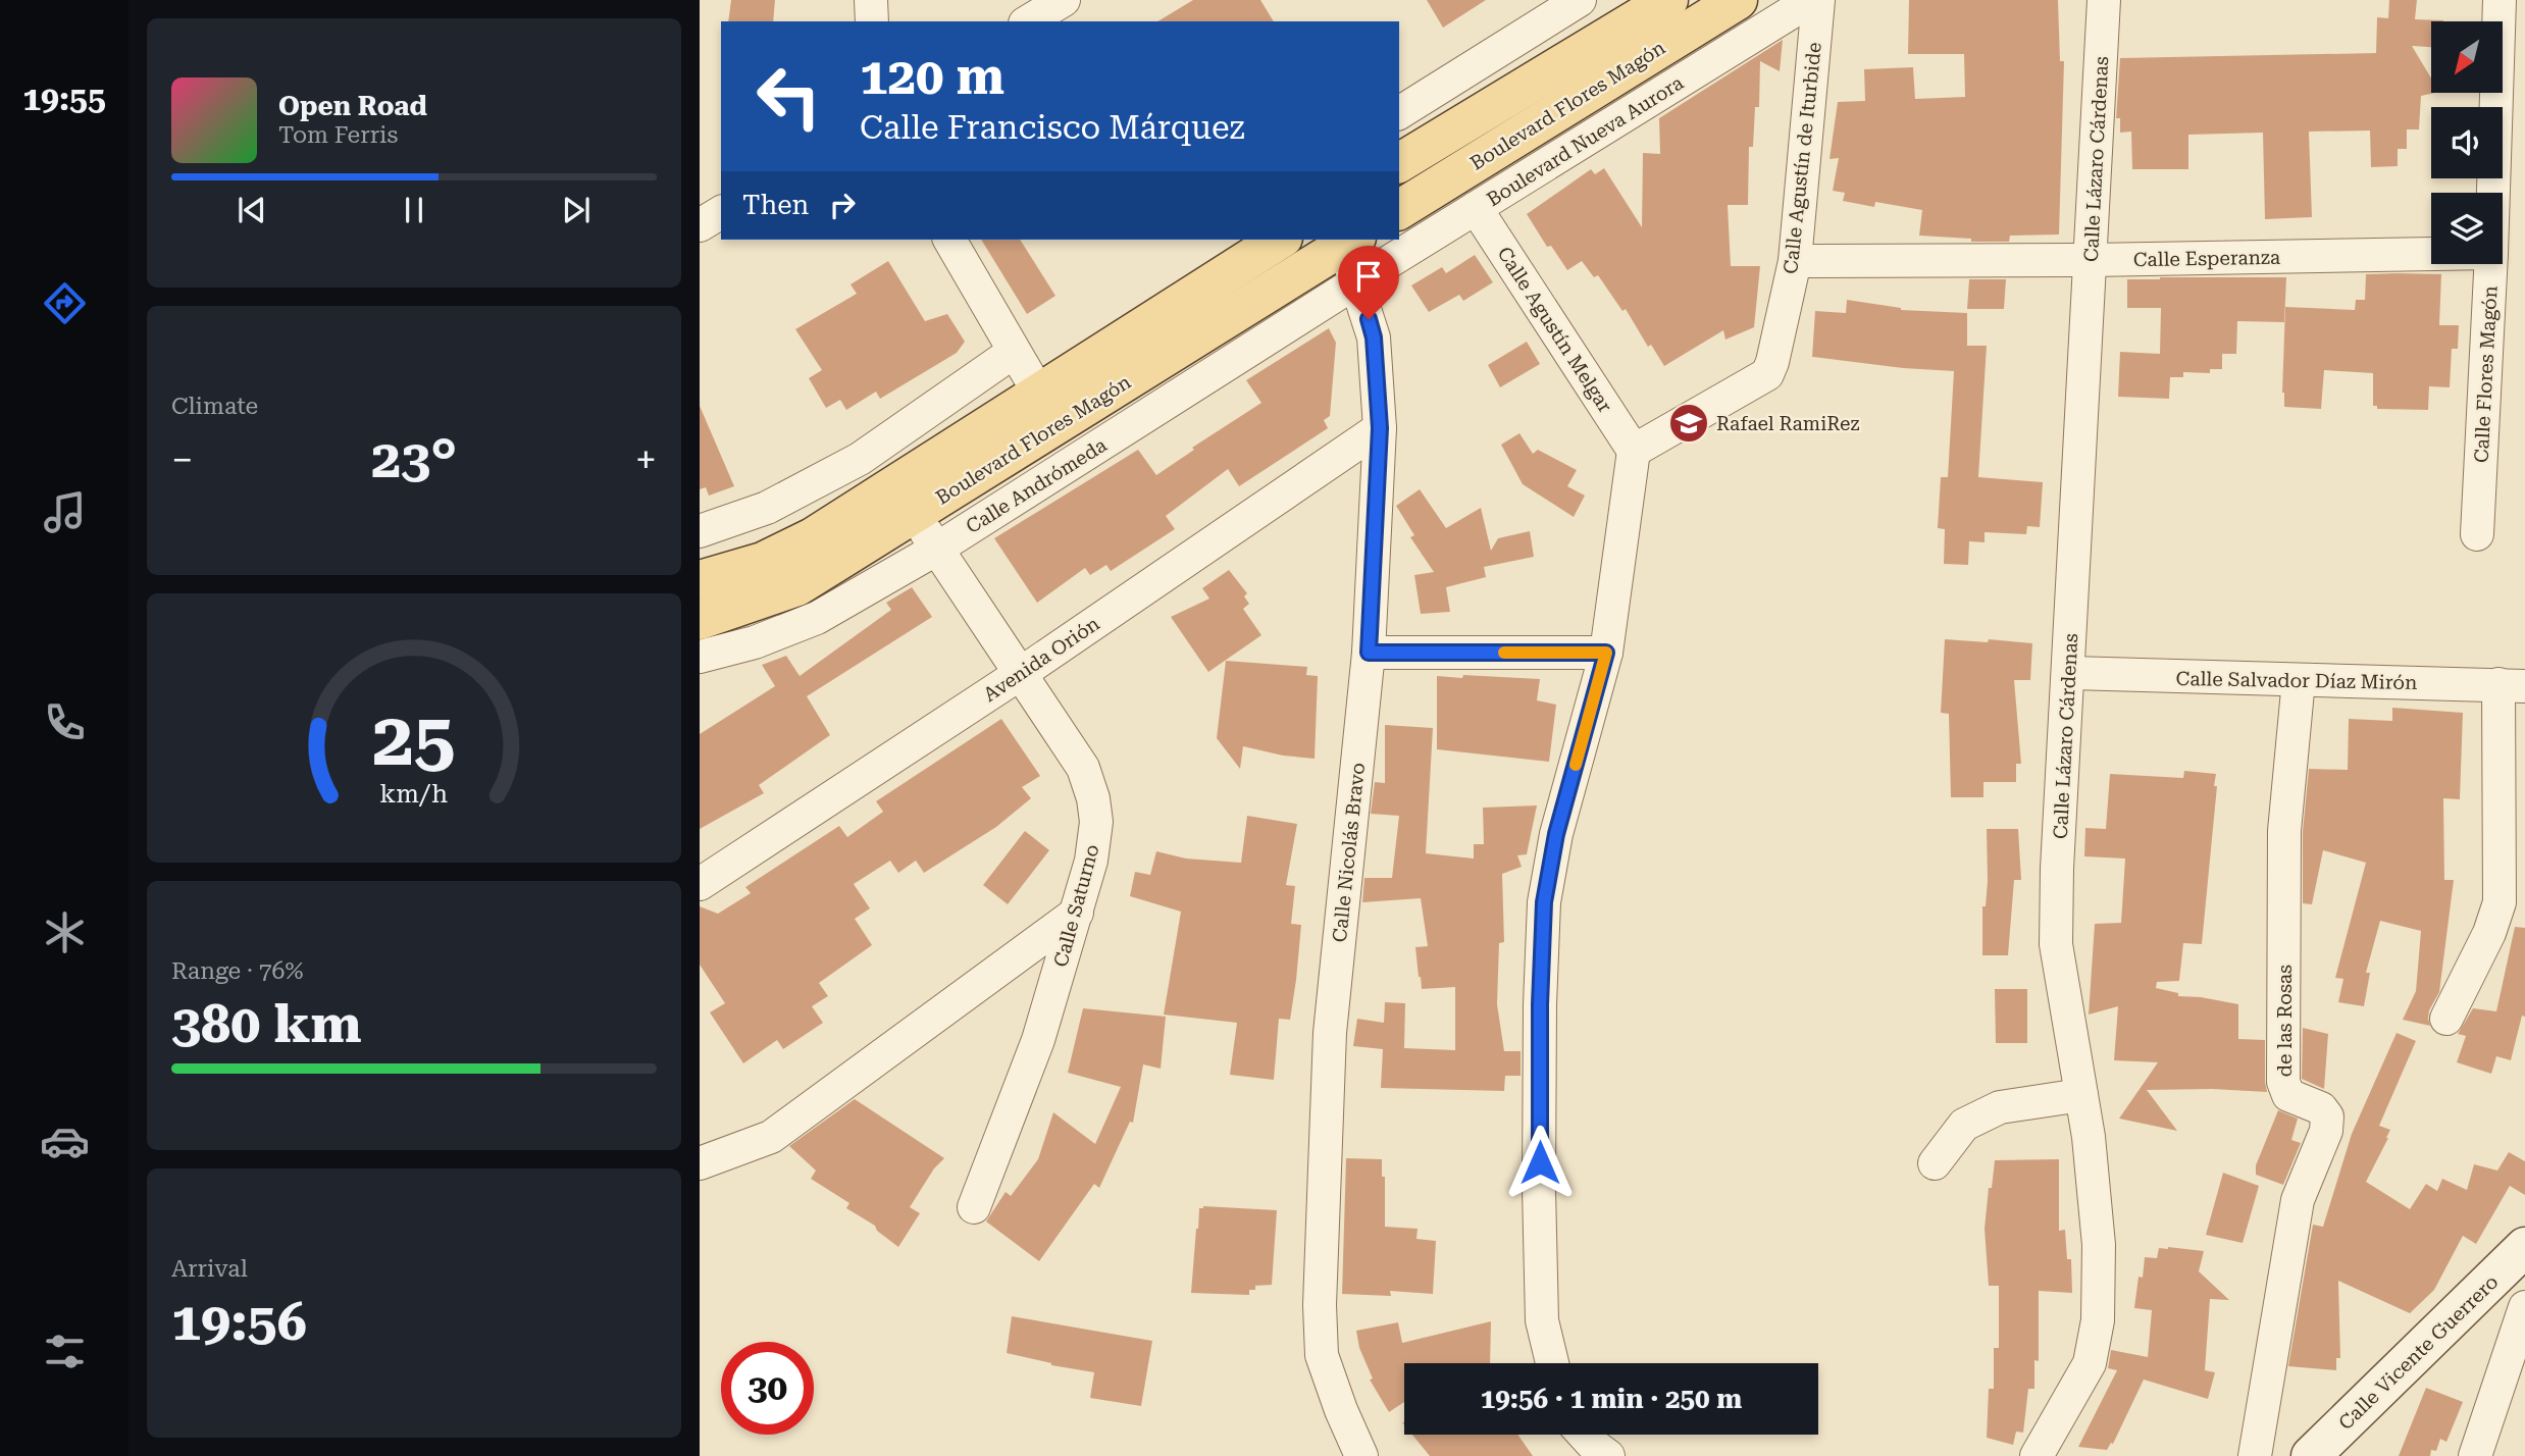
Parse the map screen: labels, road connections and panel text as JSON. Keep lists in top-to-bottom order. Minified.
{"streets":{"main road":["Boulevard Flores Magón"],"street":["Boulevard Nueva Aurora","Calle Agustín de Iturbide","Calle Lázaro Cárdenas","Calle Esperanza","Calle Agustín Melgar","Calle Flores Magón","Calle Andrómeda","Avenida Orión","Calle Salvador Díaz Mirón","Calle Nicolás Bravo","Calle Saturno","de las Rosas","Calle Vicente Guerrero"]},"crossings":[["Boulevard Flores Magón","Calle Andrómeda"],["Boulevard Flores Magón","Calle Nicolás Bravo"],["Boulevard Flores Magón","Calle Saturno"],["Boulevard Nueva Aurora","Calle Agustín Melgar"],["Boulevard Nueva Aurora","Calle Andrómeda"],["Boulevard Nueva Aurora","Calle Nicolás Bravo"],["Calle Agustín de Iturbide","Calle Esperanza"],["Calle Agustín de Iturbide","Calle Agustín Melgar"],["Calle Lázaro Cárdenas","Calle Esperanza"],["Calle Lázaro Cárdenas","Calle Salvador Díaz Mirón"],["Calle Andrómeda","Calle Nicolás Bravo"],["Calle Andrómeda","Calle Saturno"],["Avenida Orión","Calle Nicolás Bravo"],["Avenida Orión","Calle Saturno"],["Calle Salvador Díaz Mirón","de las Rosas"]],"places":{"school or university":["Rafael RamiRez"]},"north":"bottom left","page":{"tabs":"19:55","turn":["120 m","Calle Francisco Márquez"],"song":["Open Road","Tom Ferris"],"then":"Then","tile":["Climate",["Range · 76%","380 km"],["Arrival","19:56"]],"heat":["−","23°","+"],"limit":"30","trip":"19:56 · 1 min · 250 m","gauge":["25","km/h"]}}
